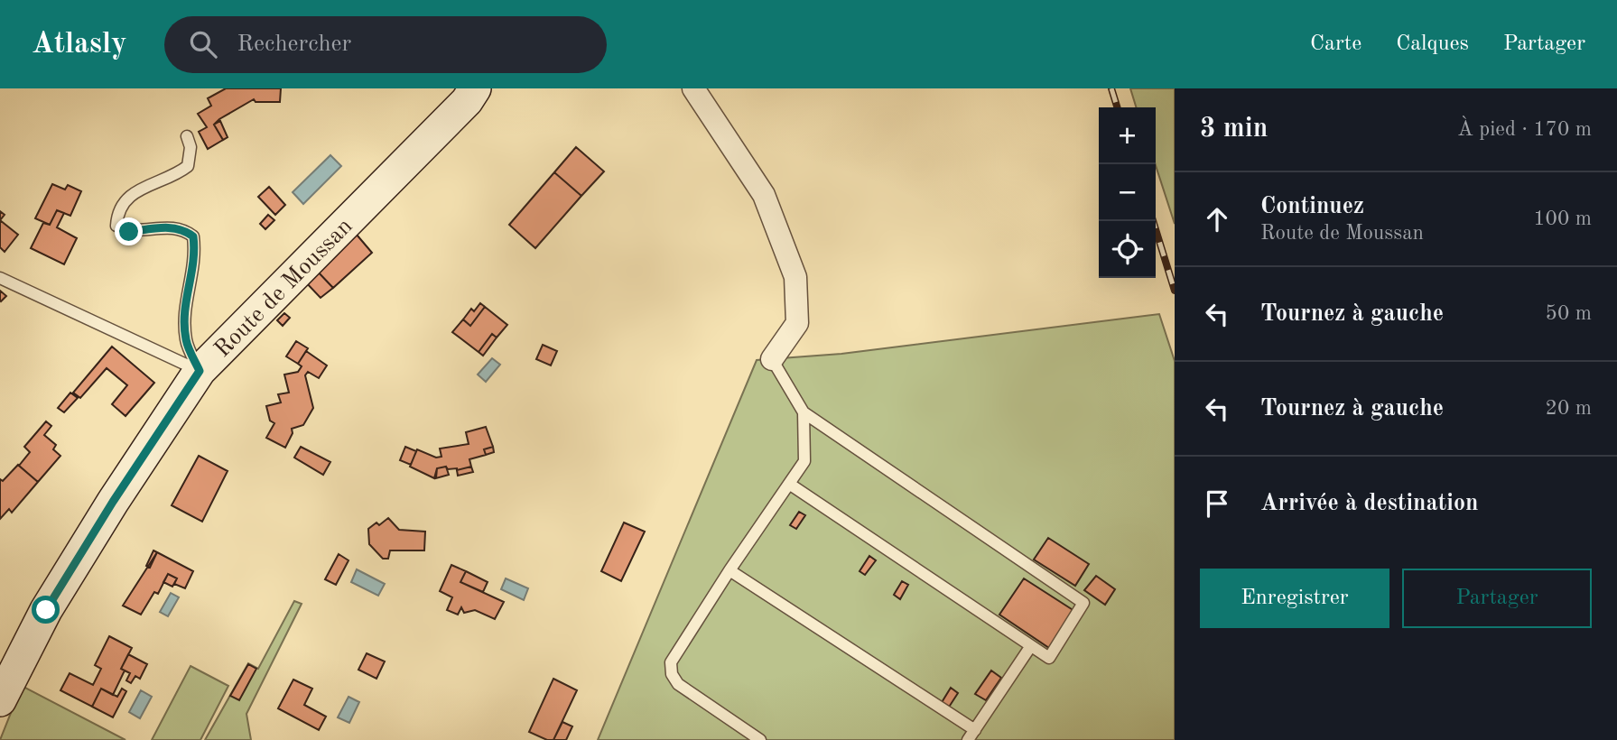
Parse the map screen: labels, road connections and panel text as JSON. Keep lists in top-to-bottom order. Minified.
{"streets":{"street":["Route de Moussan"]},"page":{"header":"Atlasly","search":"Rechercher","nav":["Carte","Calques","Partager"],"heading":["3 min","À pied · 170 m"],"map_buttons":["+","−"],"list":[["Continuez","Route de Moussan","100 m"],["Tournez à gauche","50 m"],["Tournez à gauche","20 m"],"Arrivée à destination"],"buttons":["Enregistrer","Partager"]}}
